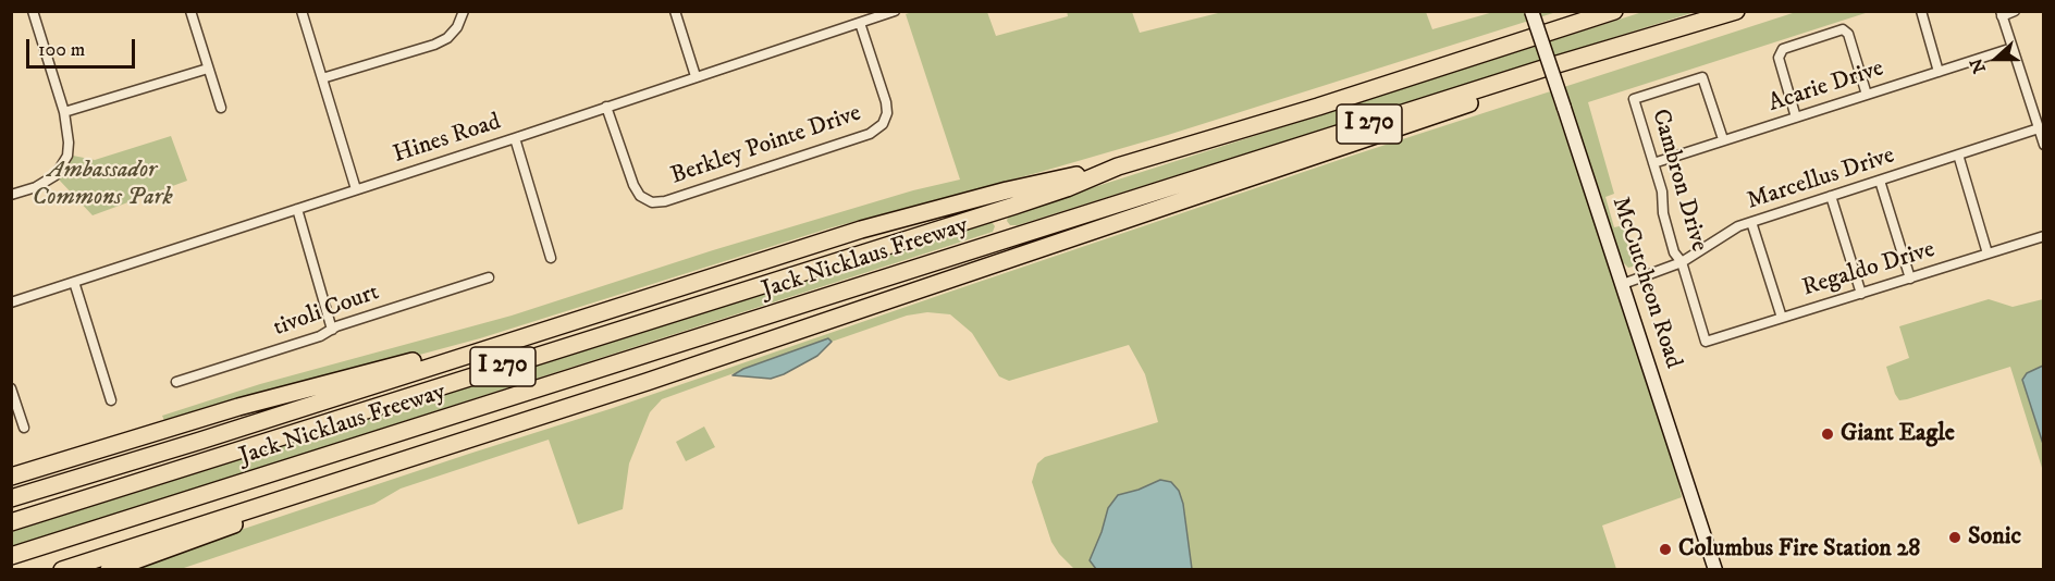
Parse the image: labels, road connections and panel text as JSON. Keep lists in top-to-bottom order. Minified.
{"streets":{"highway":["I 270","Jack Nicklaus Freeway"],"main road":["McCutcheon Road"],"street":["Acarie Drive","Hines Road","Berkley Pointe Drive","Marcellus Drive","Cambron Drive","Regaldo Drive","tivoli Court"]},"crossings":[["Acarie Drive","Cambron Drive"],["Hines Road","Berkley Pointe Drive"],["Hines Road","tivoli Court"],["Marcellus Drive","Cambron Drive"],["Marcellus Drive","McCutcheon Road"],["Cambron Drive","Regaldo Drive"],["Jack Nicklaus Freeway","McCutcheon Road"]],"parks":["Ambassador Commons Park"],"places":["Giant Eagle","Sonic","Columbus Fire Station 28"],"scale_bar":"100 m","north":"left"}
